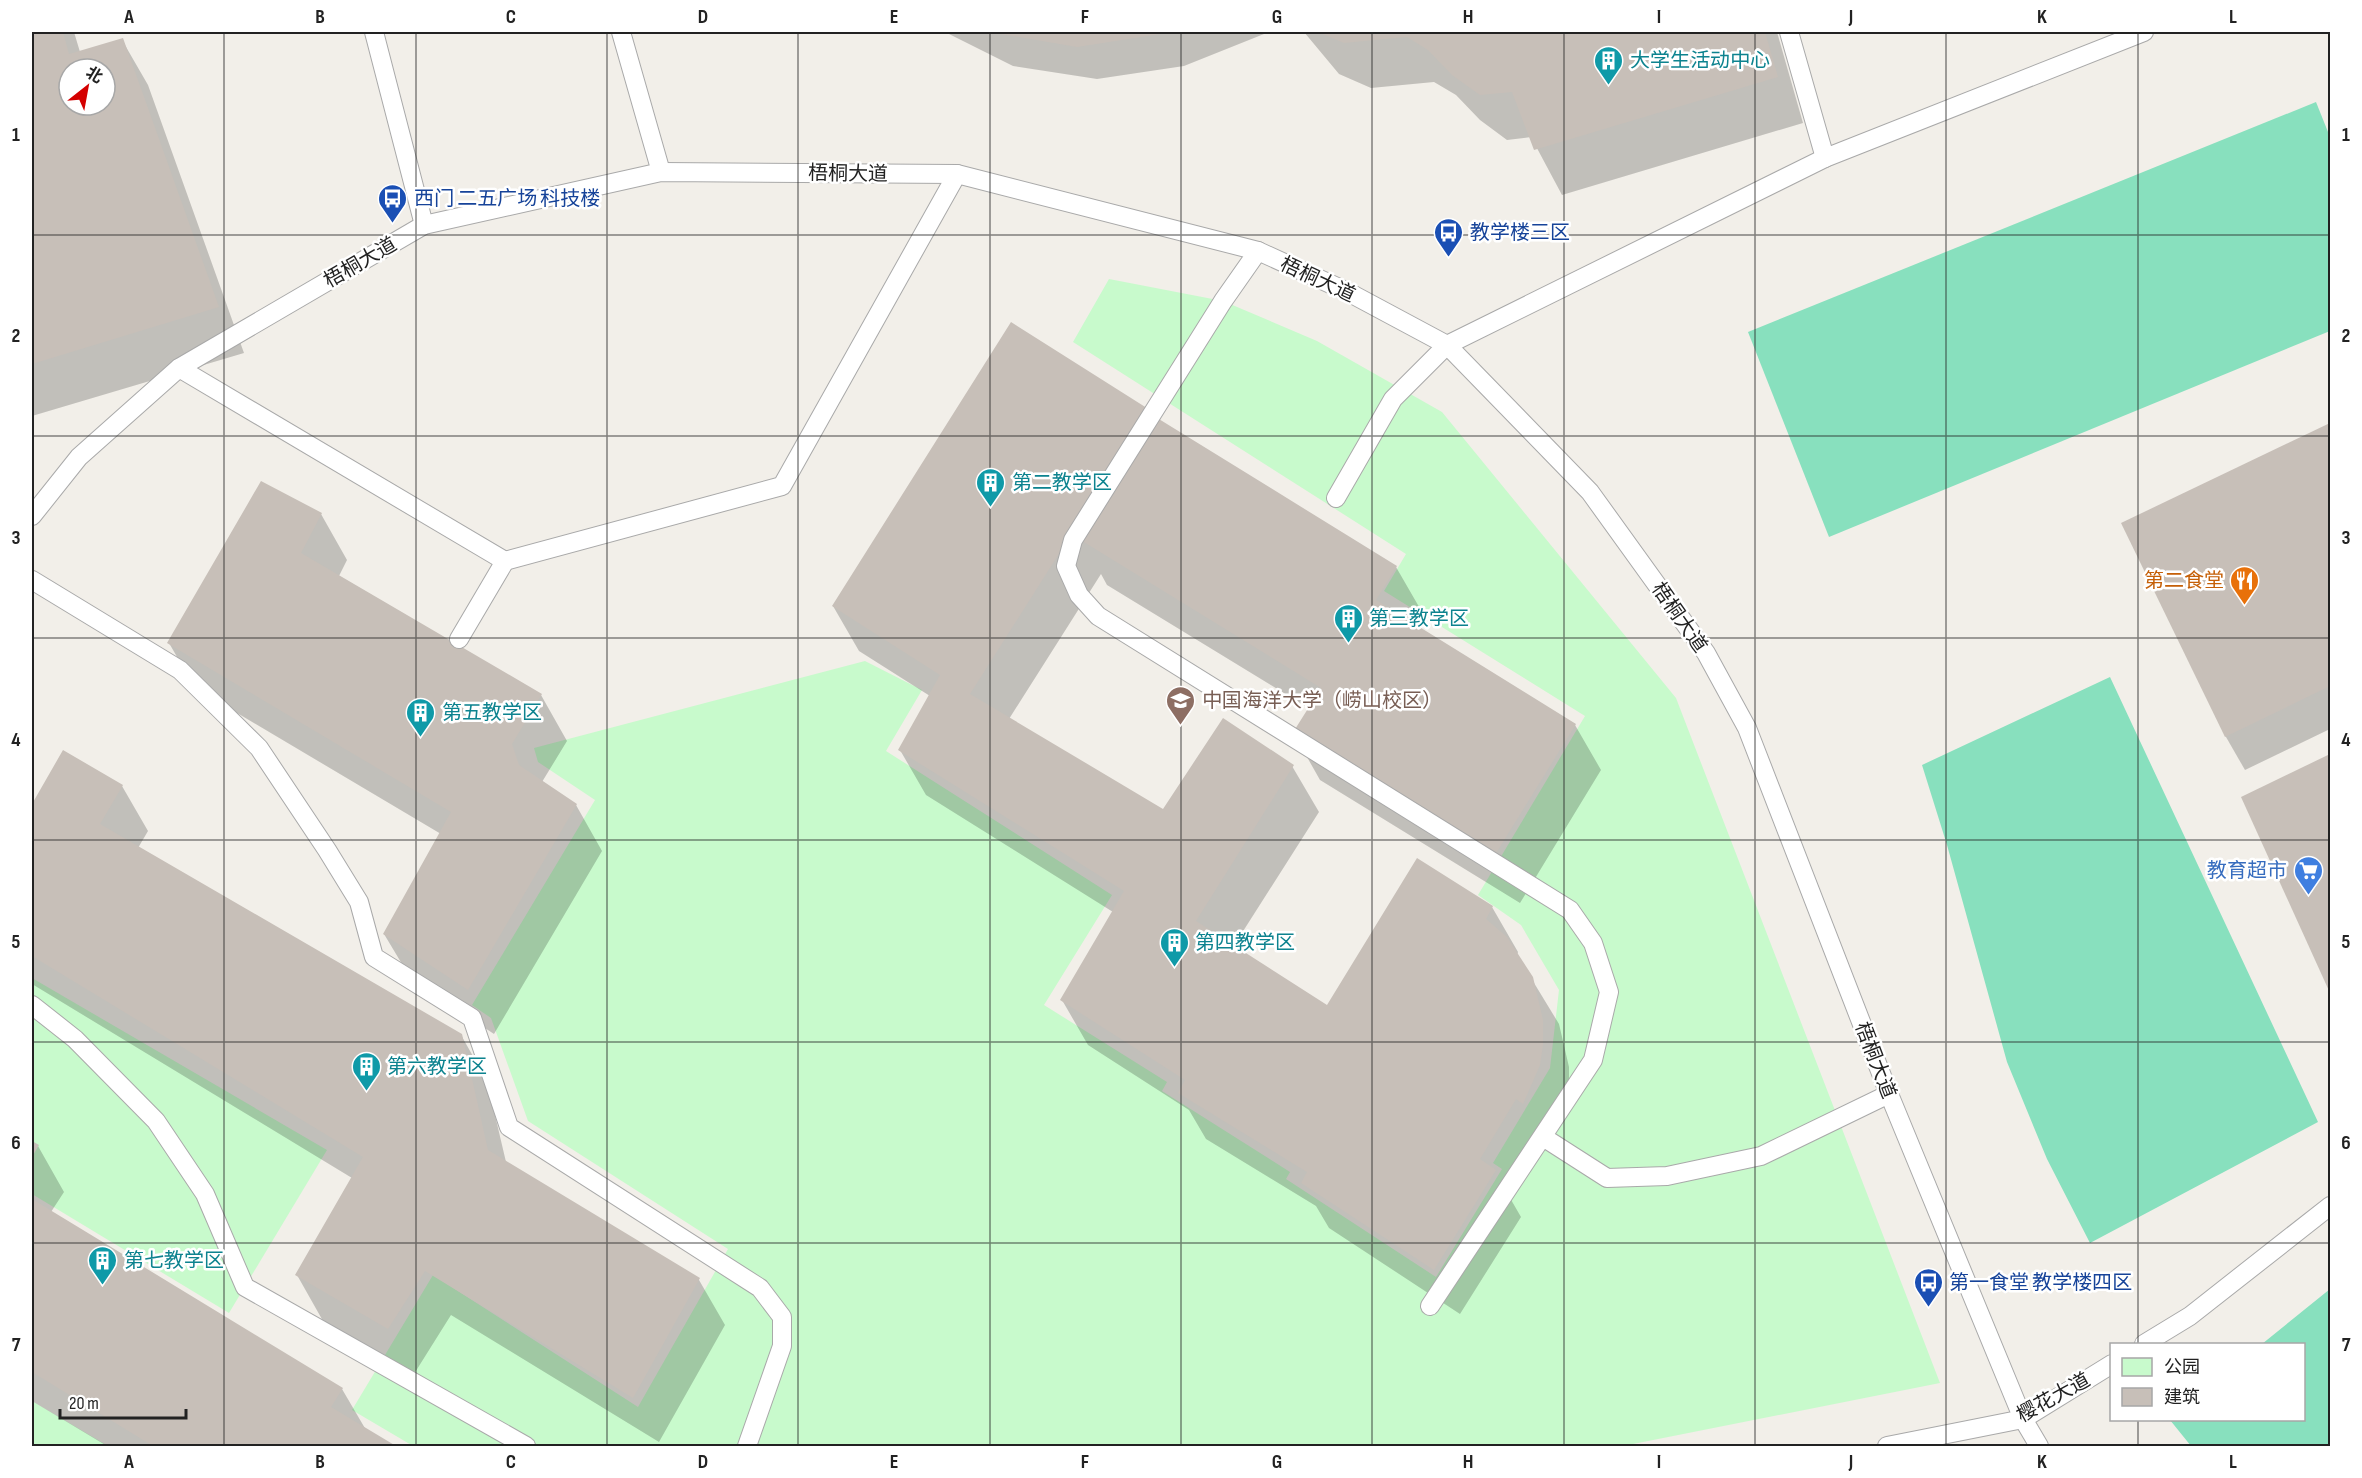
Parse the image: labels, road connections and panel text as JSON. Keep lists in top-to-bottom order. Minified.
{"streets":{"lane":["梧桐大道","樱花大道"]},"crossings":[["梧桐大道","樱花大道"]],"places":{"building":["大学生活动中心","第二教学区","第三教学区","第五教学区","第四教学区","第六教学区","第七教学区"],"bus stop":["西门 二五广场 科技楼","教学楼三区","第一食堂 教学楼四区"],"restaurant":["第二食堂"],"school or university":["中国海洋大学（崂山校区）"],"supermarket":["教育超市"]},"legend":["公园","建筑"],"scale_bar":"20 m","north":"top right","grid":{"columns":["A","B","C","D","E","F","G","H","I","J","K","L"],"rows":["1","2","3","4","5","6","7"]}}
